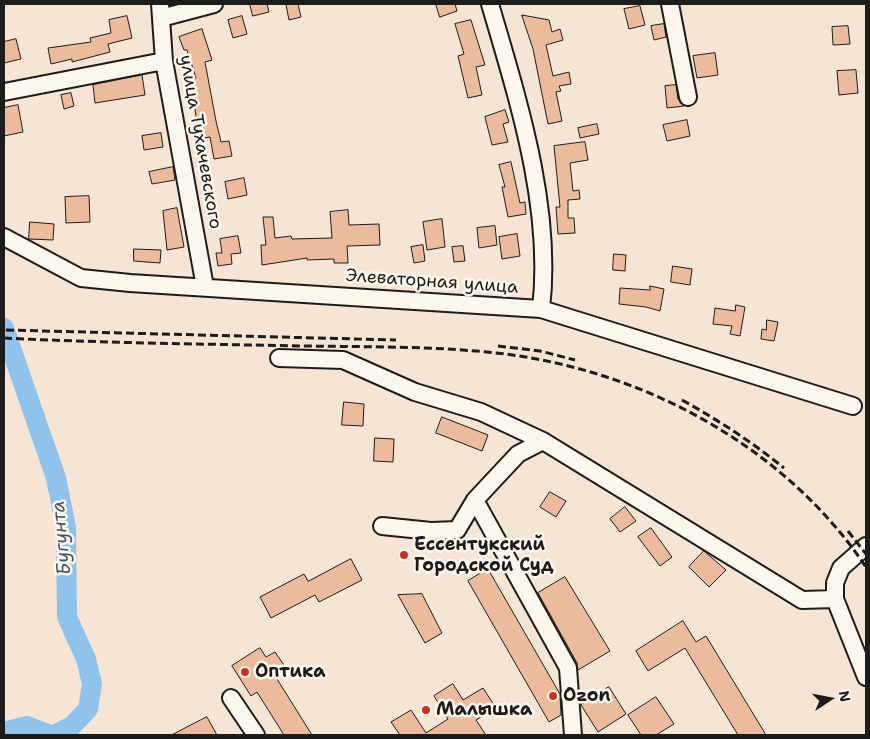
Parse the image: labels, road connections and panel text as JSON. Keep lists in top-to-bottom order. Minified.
{"streets":{"street":["улица Тухачевского","Элеваторная улица"]},"crossings":[["улица Тухачевского","Элеваторная улица"]],"water":["Бугунта"],"places":["Ессентукский Городской Суд","Оптика","Ozon","Малышка"],"north":"right"}
